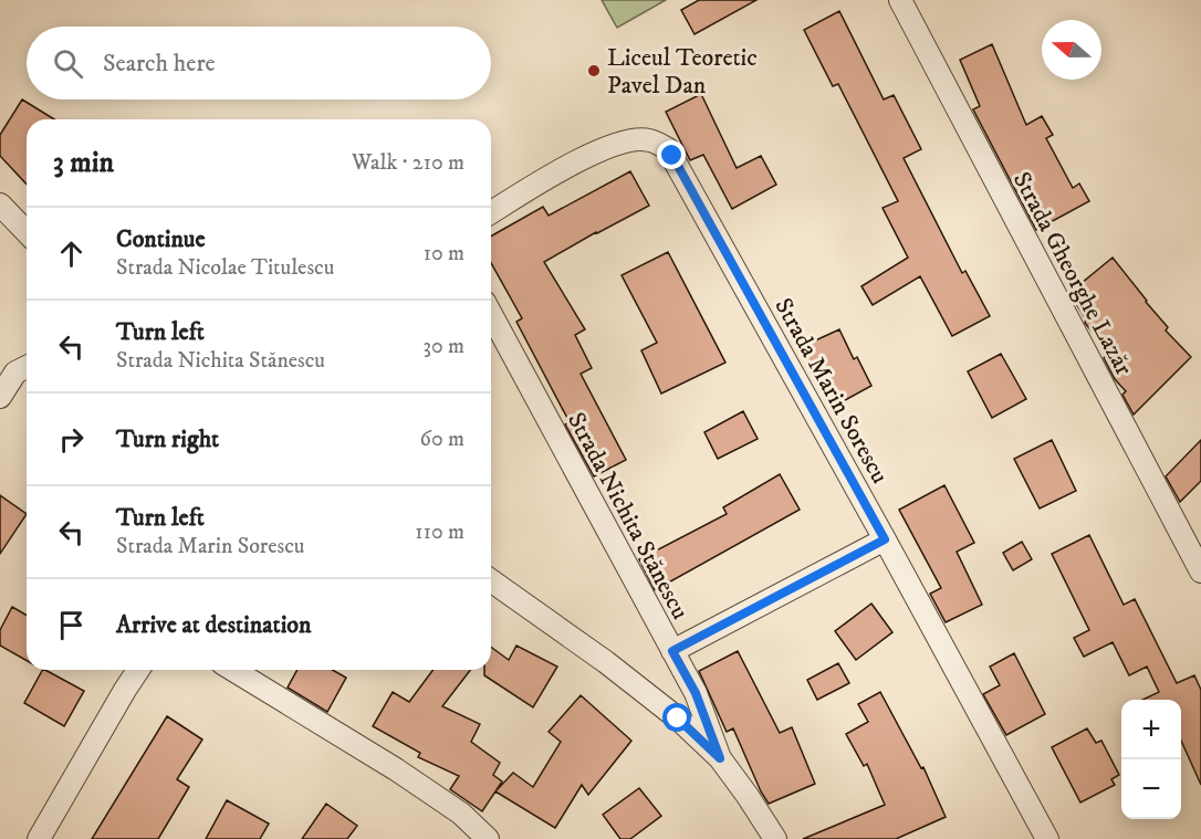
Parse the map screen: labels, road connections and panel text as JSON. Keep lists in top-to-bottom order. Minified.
{"streets":{"street":["Strada Gheorghe Lazăr","Strada Marin Sorescu","Strada Nichita Stănescu"]},"places":["Liceul Teoretic Pavel Dan"],"north":"left","page":{"search":"Search here","heading":["3 min","Walk · 210 m"],"list":[["Continue","Strada Nicolae Titulescu","10 m"],["Turn left","Strada Nichita Stănescu","30 m"],["Turn right","60 m"],["Turn left","Strada Marin Sorescu","110 m"],"Arrive at destination"],"map_buttons":["+","−"]}}
